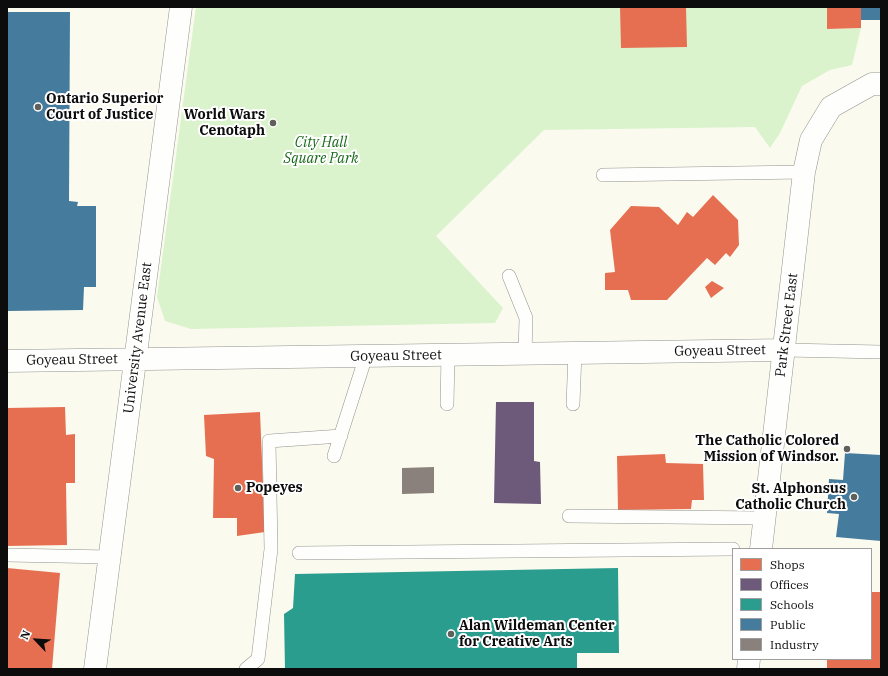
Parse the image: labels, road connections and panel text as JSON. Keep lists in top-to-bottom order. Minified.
{"streets":{"street":["Park Street East","University Avenue East","Goyeau Street"]},"crossings":[["Park Street East","Goyeau Street"],["University Avenue East","Goyeau Street"]],"parks":["City Hall Square Park"],"places":["Ontario Superior Court of Justice","World Wars Cenotaph","The Catholic Colored Mission of Windsor.","Popeyes","St. Alphonsus Catholic Church","Alan Wildeman Center for Creative Arts"],"legend":["Shops","Offices","Schools","Public","Industry"],"north":"top left"}
